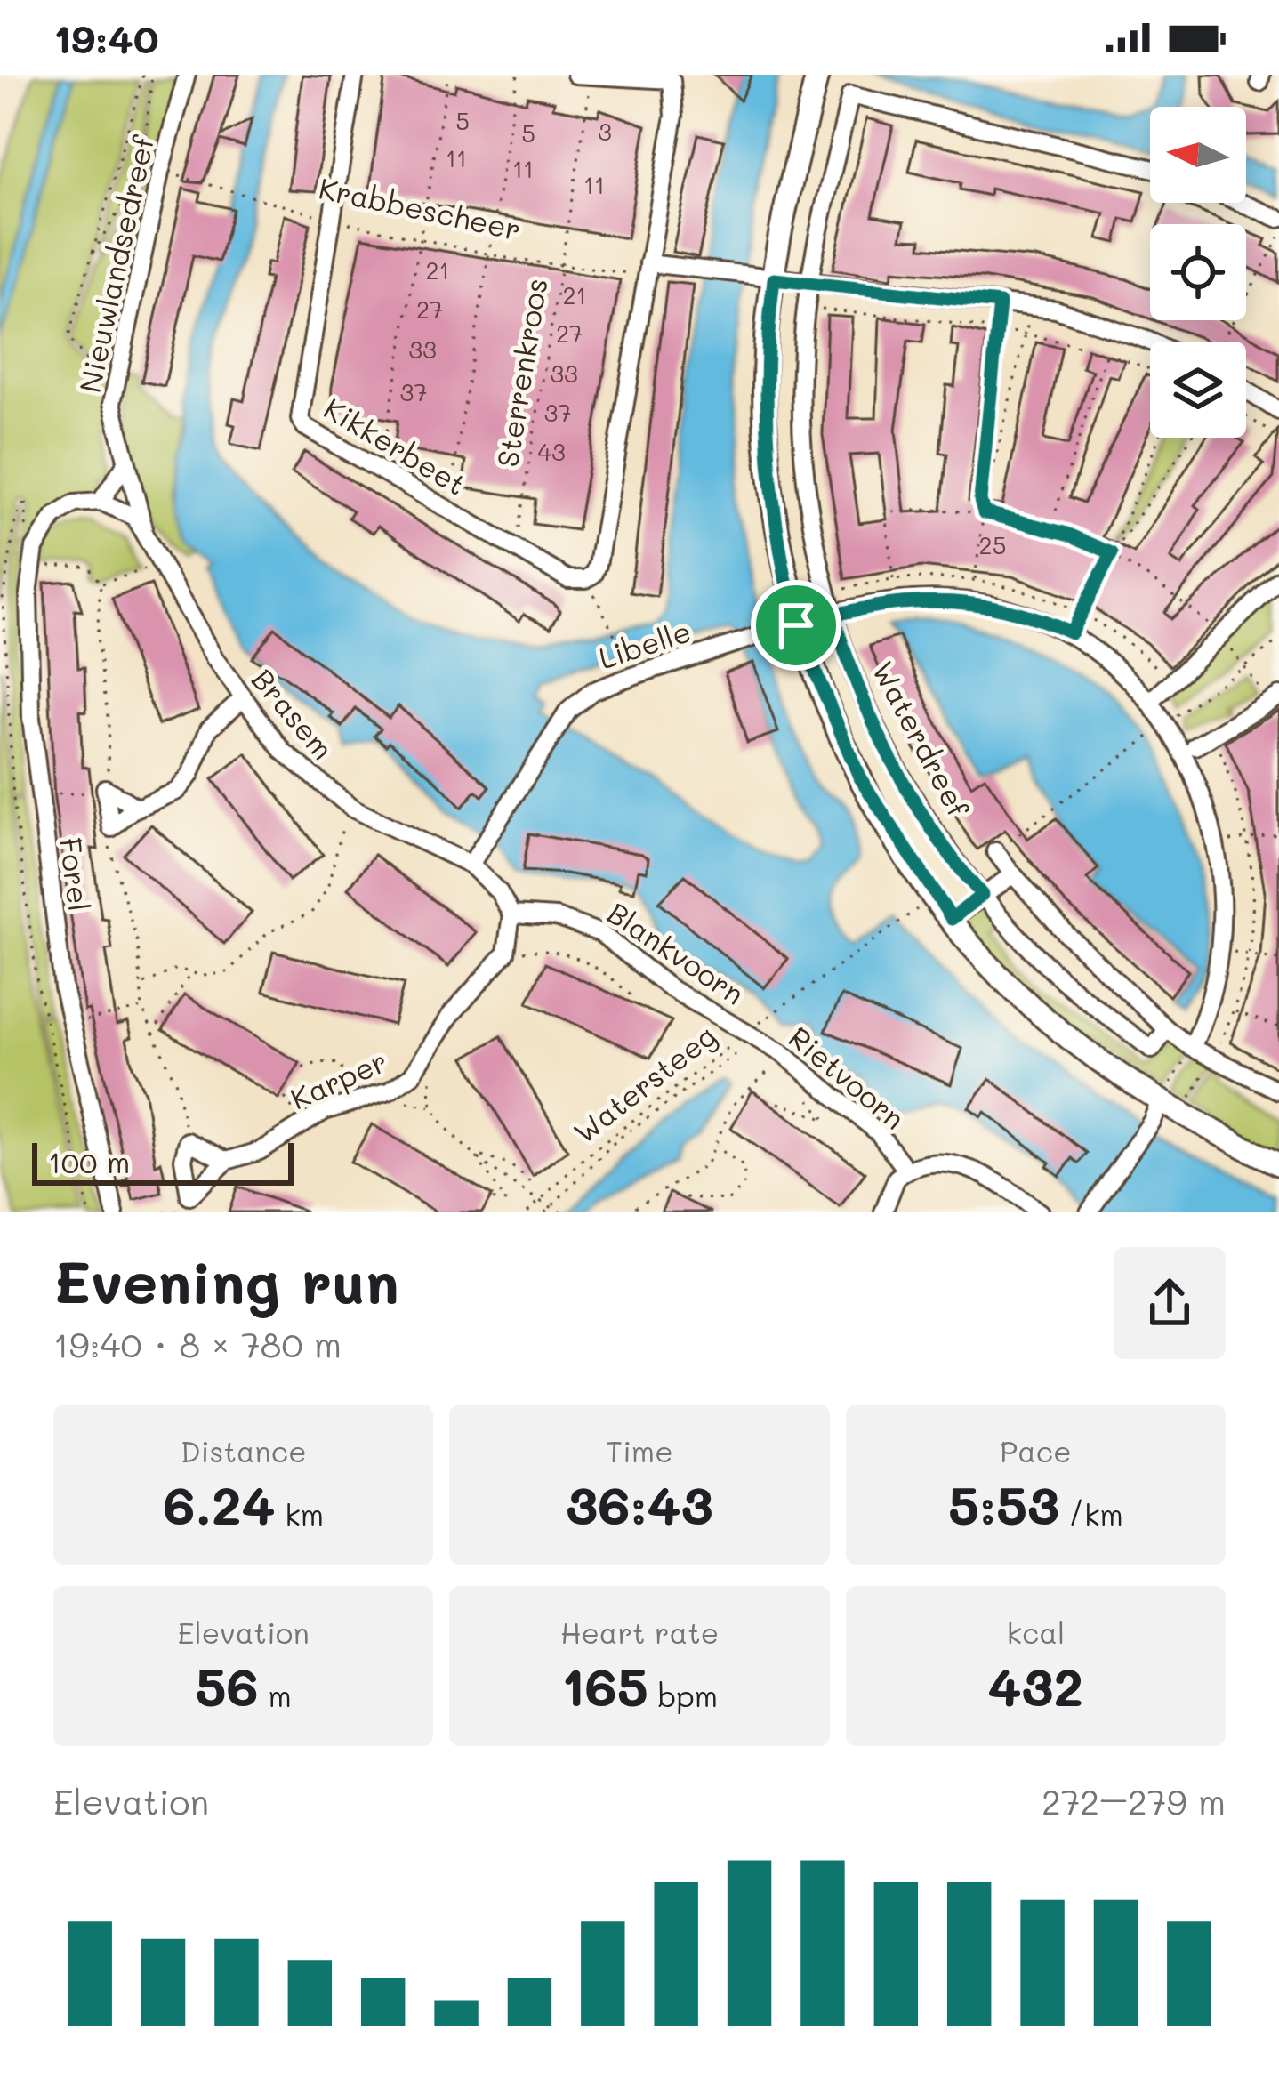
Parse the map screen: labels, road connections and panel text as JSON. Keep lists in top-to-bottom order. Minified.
{"streets":{"street":["Nieuwlandsedreef","Kikkerbeet","Libelle","Brasem","Waterdreef","Forel","Blankvoorn","Rietvoorn","Karper"],"path":["Krabbescheer","Sterrenkroos","Watersteeg"]},"crossings":[["Krabbescheer","Sterrenkroos"],["Krabbescheer","Kikkerbeet"],["Nieuwlandsedreef","Brasem"],["Sterrenkroos","Kikkerbeet"],["Libelle","Brasem"],["Libelle","Waterdreef"],["Brasem","Blankvoorn"],["Blankvoorn","Rietvoorn"],["Blankvoorn","Watersteeg"],["Rietvoorn","Watersteeg"]],"house_numbers":["5","3","5","11","11","11","21","21","27","27","33","33","37","37","43","25"],"scale_bar":"100 m","north":"left","page":{"status":"19:40","scale":"100 m","heading":["Evening run","19:40 · 8 × 780 m"],"stats":[["Distance","6.24 km"],["Time","36:43"],["Pace","5:53 /km"],["Elevation","56 m"],["Heart rate","165 bpm"],["kcal","432"]],"chart":["Elevation","272–279 m"]}}
